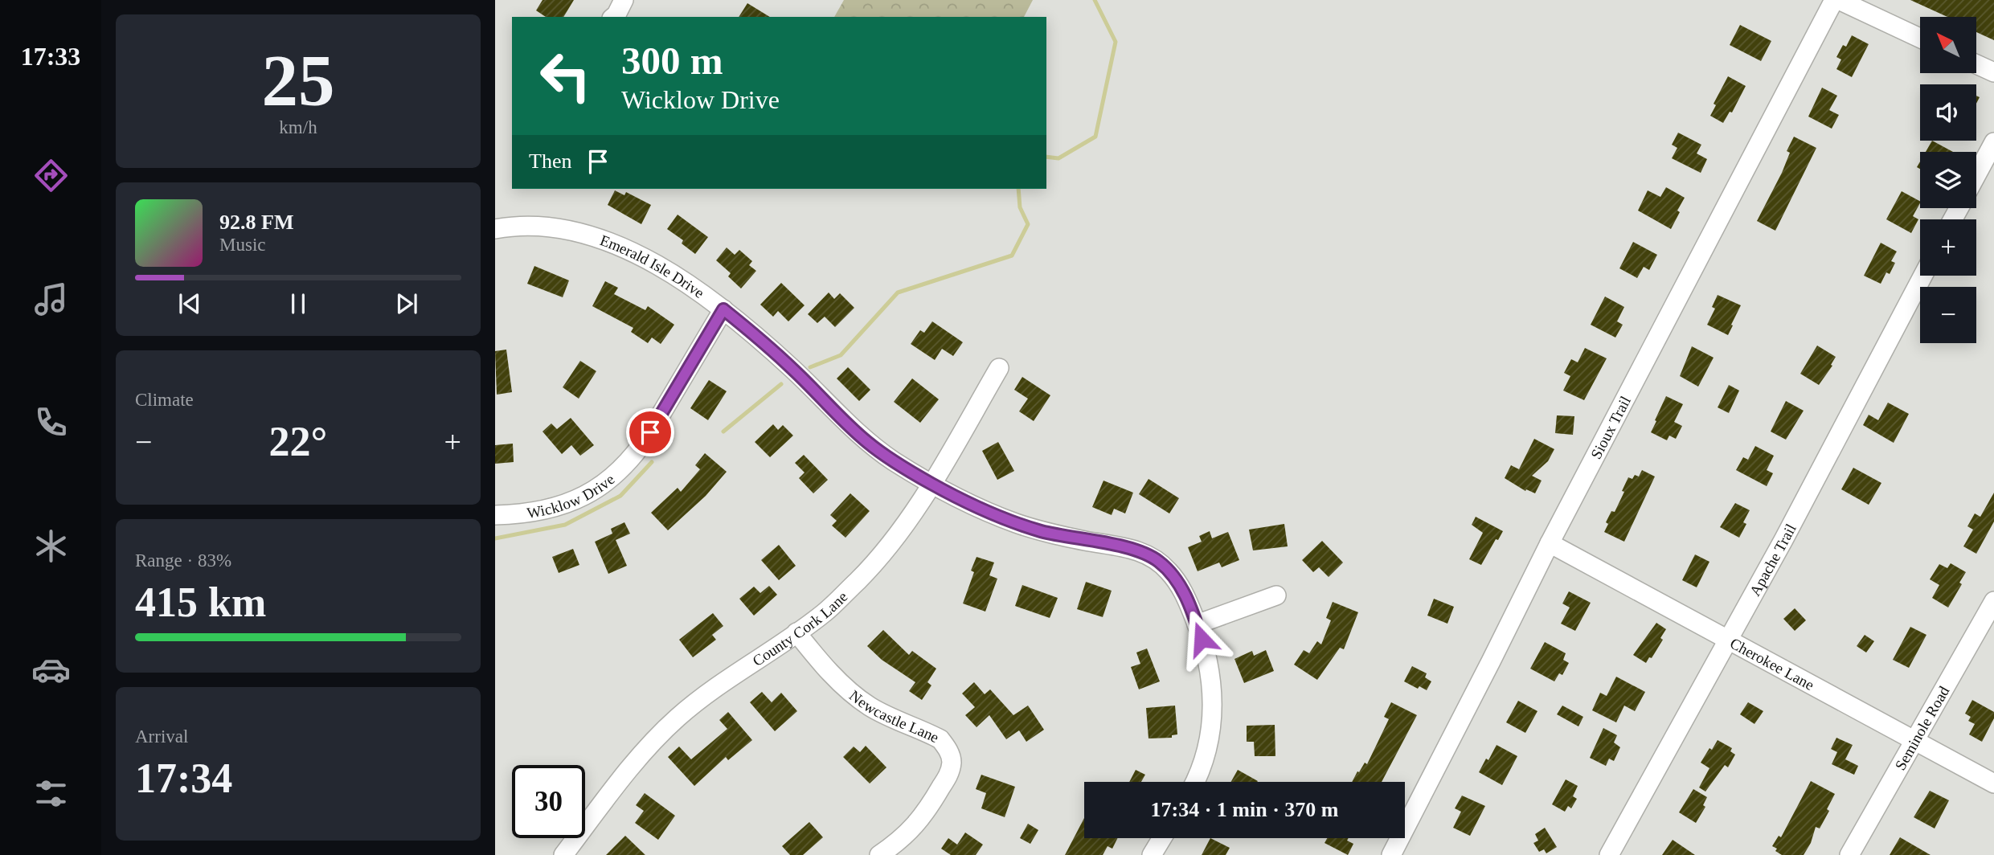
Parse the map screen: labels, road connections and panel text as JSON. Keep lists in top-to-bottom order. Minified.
{"streets":{"street":["Emerald Isle Drive","Sioux Trail","Wicklow Drive","Apache Trail","County Cork Lane","Cherokee Lane","Newcastle Lane","Seminole Road"]},"crossings":[["Emerald Isle Drive","Wicklow Drive"],["Emerald Isle Drive","County Cork Lane"],["Sioux Trail","Cherokee Lane"],["Apache Trail","Cherokee Lane"],["County Cork Lane","Newcastle Lane"],["Cherokee Lane","Seminole Road"]],"north":"top left","page":{"tabs":"17:33","tile":[["25","km/h"],"Climate",["Range · 83%","415 km"],["Arrival","17:34"]],"map_buttons":["+","−"],"turn":["300 m","Wicklow Drive"],"then":"Then","song":["92.8 FM","Music"],"heat":["−","22°","+"],"limit":"30","trip":"17:34 · 1 min · 370 m"}}
